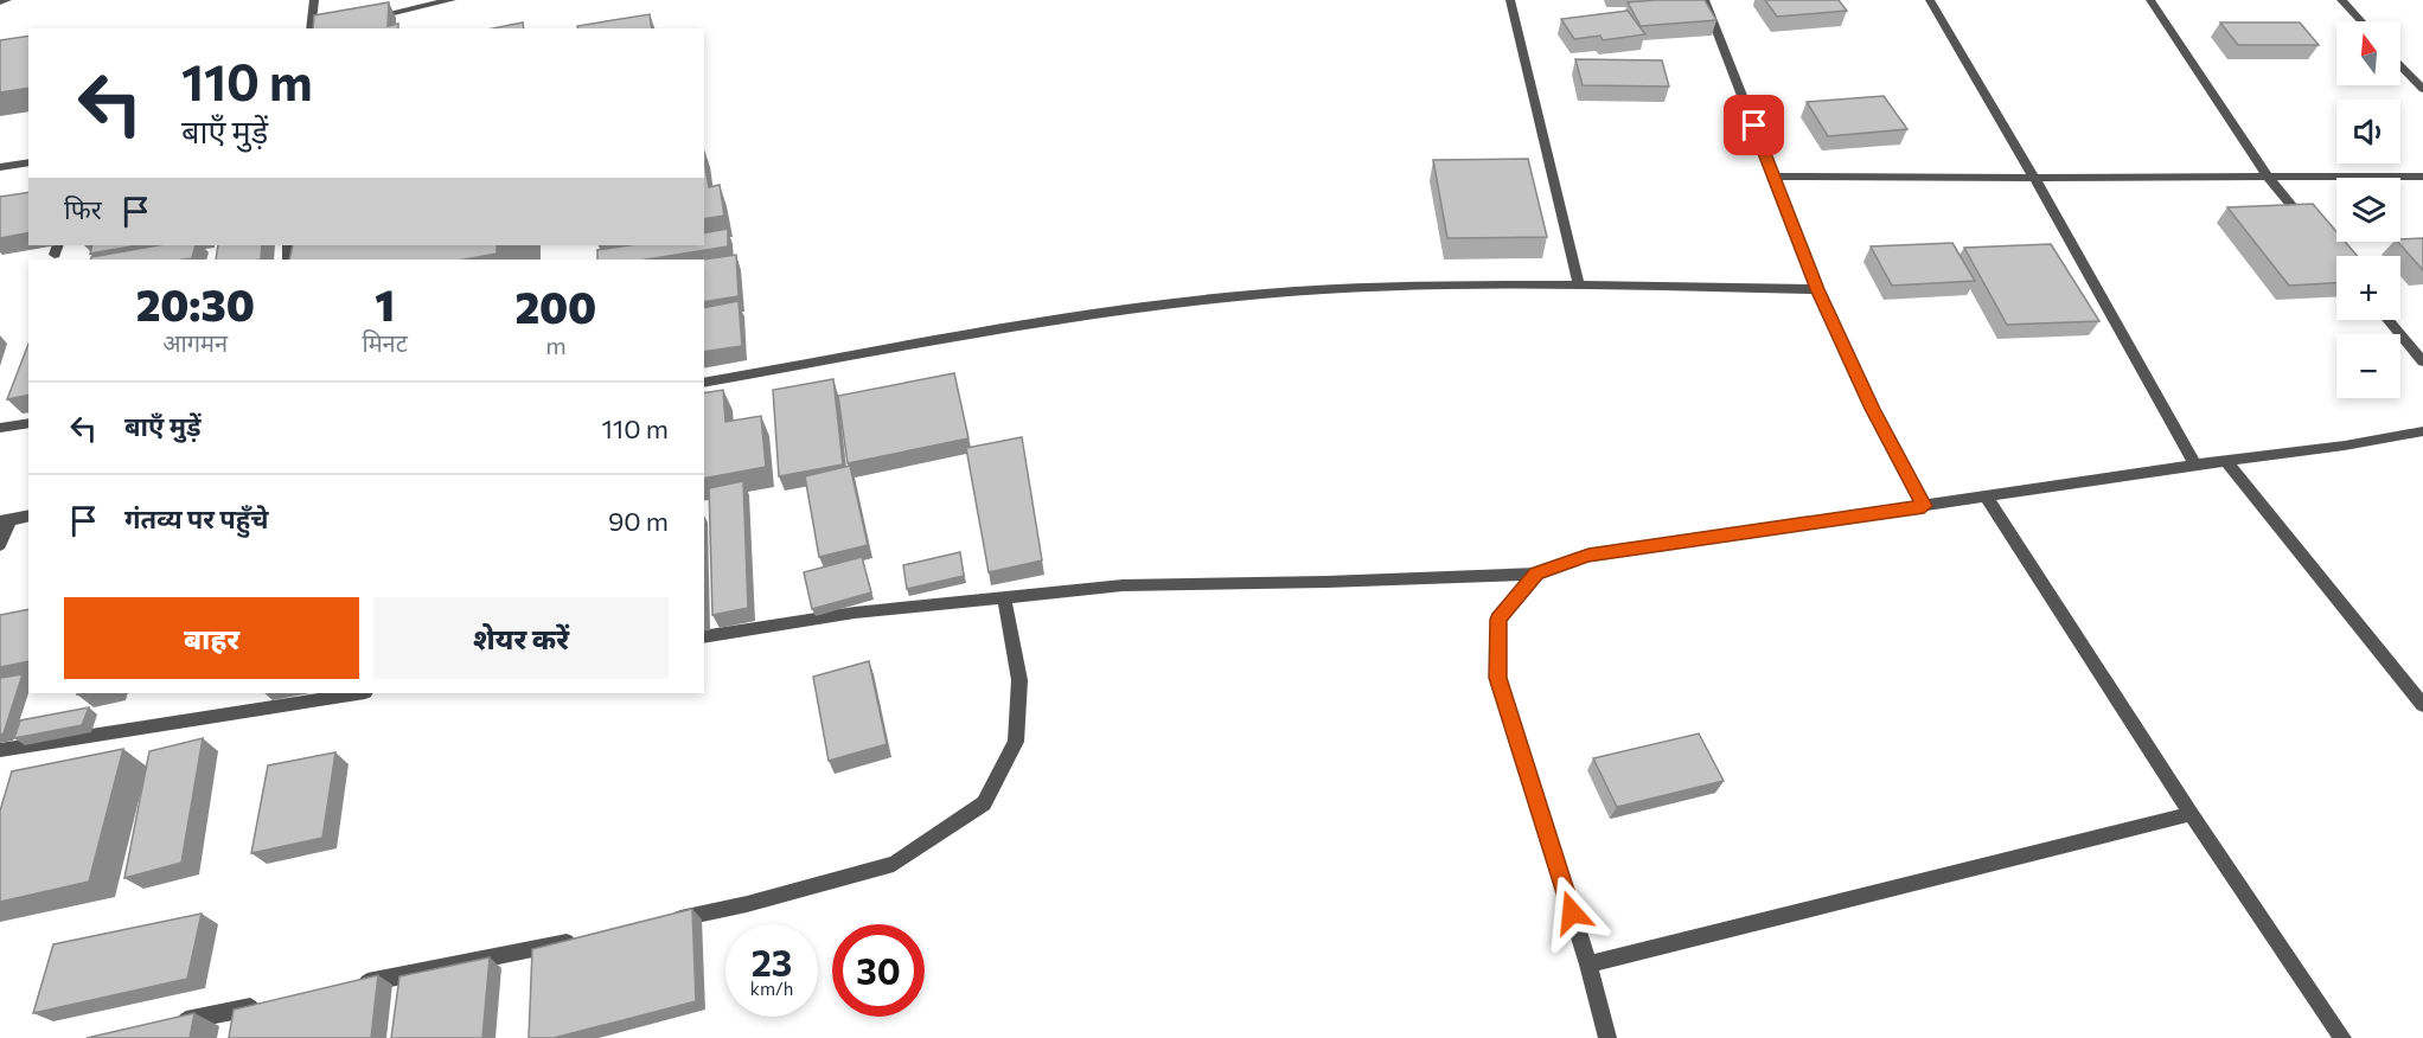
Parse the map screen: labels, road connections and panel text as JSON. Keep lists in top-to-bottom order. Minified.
{"north":"top","page":{"map_buttons":["+","−"],"turn":["110 m","बाएँ मुड़ें"],"then":"फिर","eta":["20:30","आगमन","1","मिनट","200","m"],"list":[{"name":"बाएँ मुड़ें","value":"110 m"},{"name":"गंतव्य पर पहुँचे","value":"90 m"}],"buttons":["बाहर","शेयर करें"],"speed":"23 km/h","limit":"30"}}
